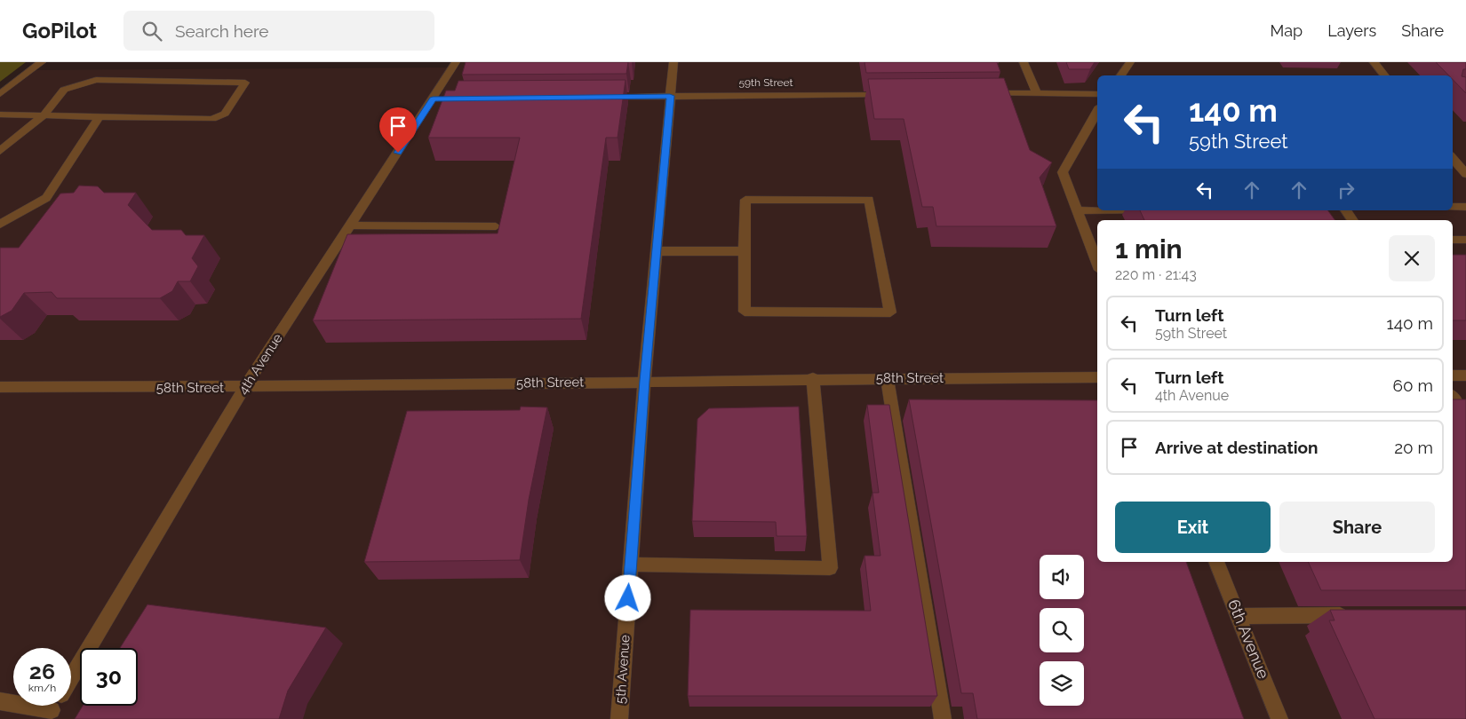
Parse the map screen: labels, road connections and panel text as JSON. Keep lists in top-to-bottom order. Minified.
{"streets":{"street":["59th Street","4th Avenue","58th Street","6th Avenue","5th Avenue"]},"crossings":[["59th Street","5th Avenue"],["4th Avenue","58th Street"],["58th Street","5th Avenue"]],"page":{"header":"GoPilot","search":"Search here","nav":["Map","Layers","Share"],"turn":["140 m","59th Street"],"heading":["1 min","220 m · 21:43"],"list":[{"name":"Turn left","note":"59th Street","value":"140 m"},{"name":"Turn left","note":"4th Avenue","value":"60 m"},{"name":"Arrive at destination","value":"20 m"}],"buttons":["Exit","Share"],"speed":"26 km/h","limit":"30"}}
